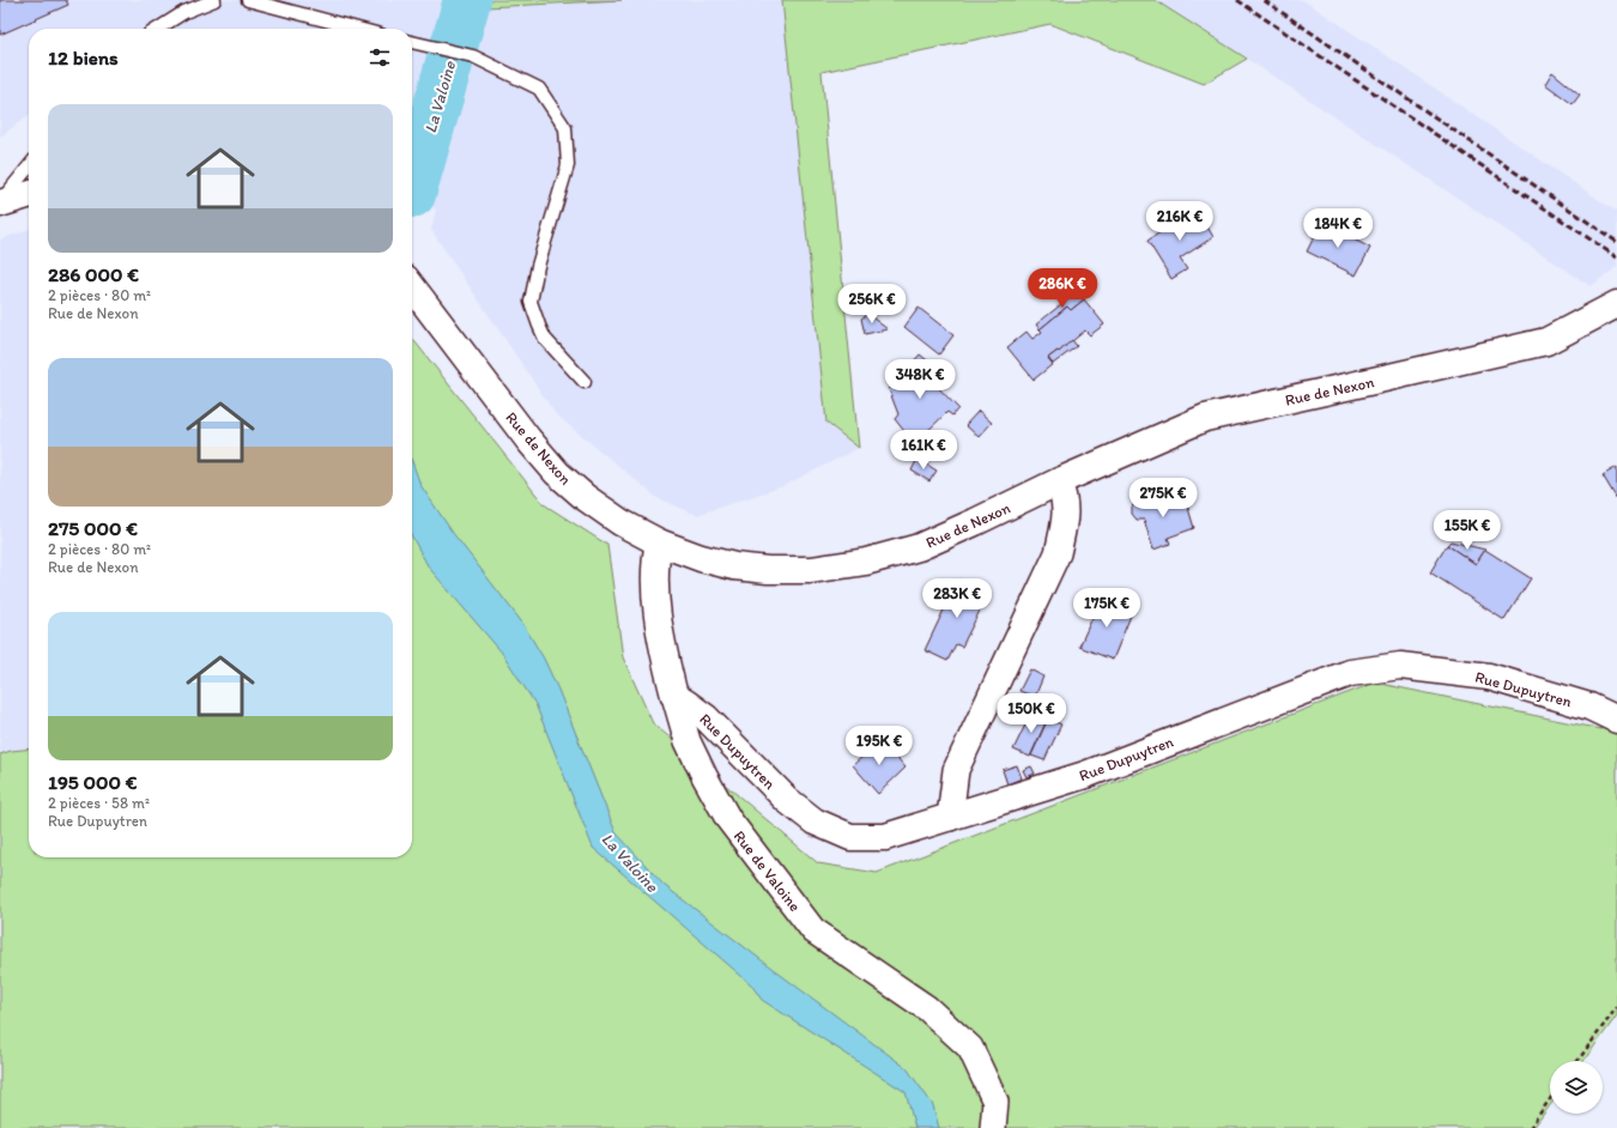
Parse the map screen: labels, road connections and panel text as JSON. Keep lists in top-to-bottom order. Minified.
{"streets":{"main road":["Rue de Nexon","Rue Dupuytren","Rue de Valoine"]},"crossings":[["Rue de Nexon","Rue de Valoine"],["Rue Dupuytren","Rue de Valoine"]],"water":["La Valoine"],"page":{"heading":"12 biens","list":[{"name":"286 000 €","note":"2 pièces · 80 m² · Rue de Nexon"},{"name":"275 000 €","note":"2 pièces · 80 m² · Rue de Nexon"},{"name":"195 000 €","note":"2 pièces · 58 m² · Rue Dupuytren"}],"price":["216K €","184K €","286K €","256K €","348K €","161K €","275K €","155K €","283K €","175K €","150K €","195K €"]}}
